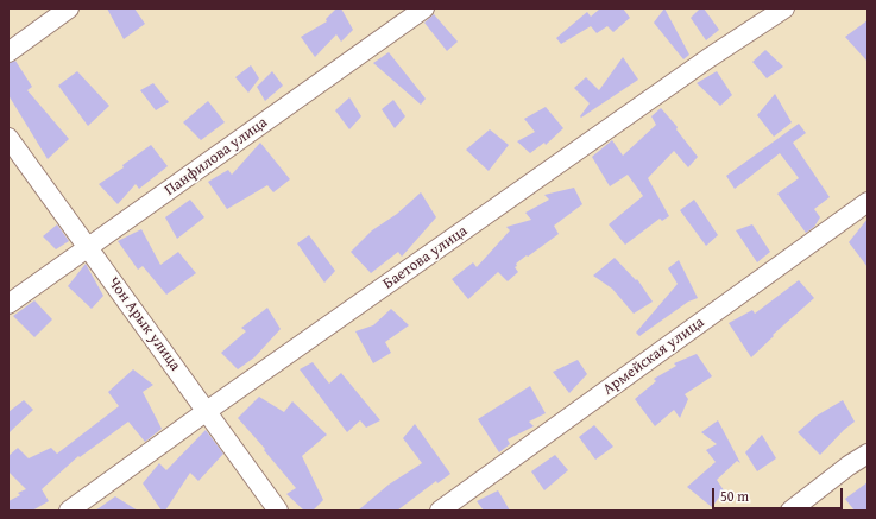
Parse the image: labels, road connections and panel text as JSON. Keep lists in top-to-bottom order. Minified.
{"streets":{"street":["Панфилова улица","Баетова улица","Чон Арык улица","Армейская улица"]},"crossings":[["Панфилова улица","Чон Арык улица"],["Баетова улица","Чон Арык улица"]],"scale_bar":"50 m"}
